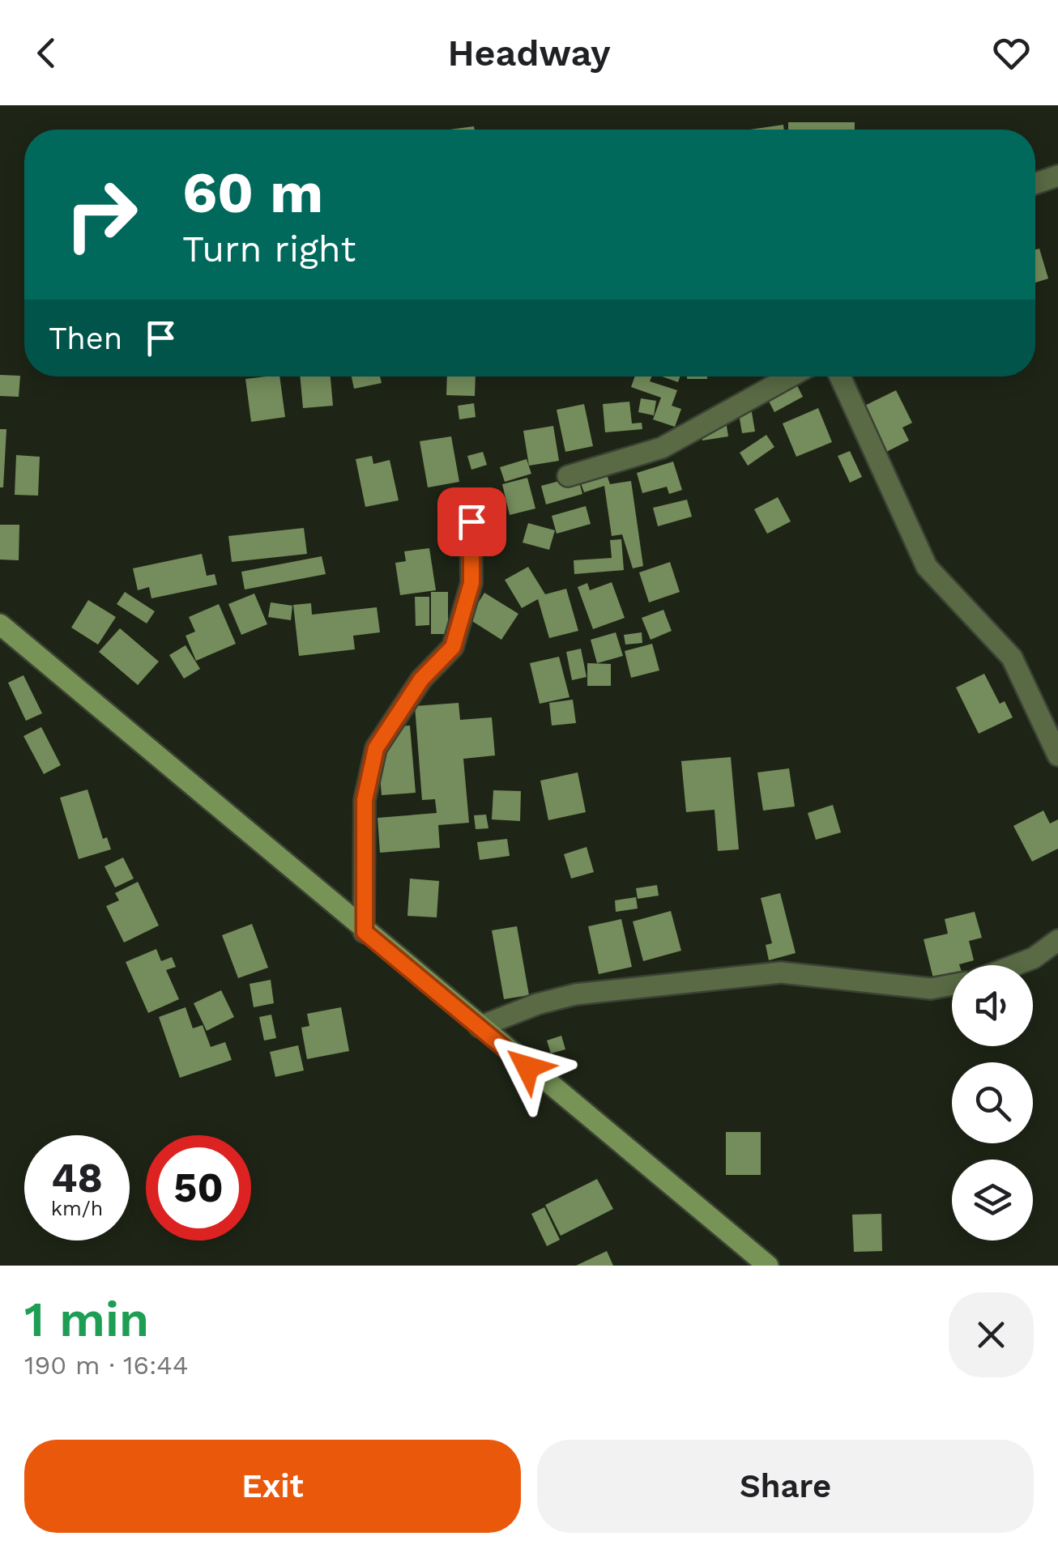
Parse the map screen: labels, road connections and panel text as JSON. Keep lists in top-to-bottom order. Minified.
{"page":{"header":"Headway","turn":["60 m","Turn right"],"then":"Then","speed":"48 km/h","limit":"50","heading":["1 min","190 m · 16:44"],"buttons":["Exit","Share"]}}
